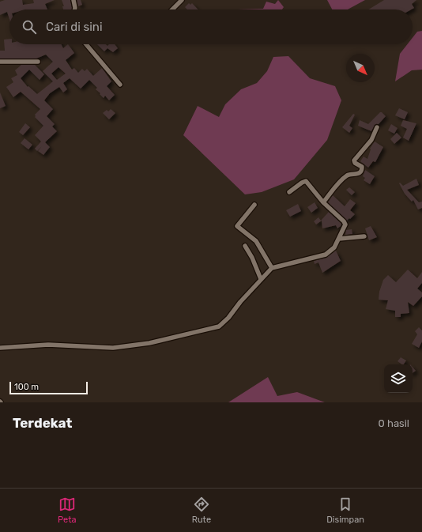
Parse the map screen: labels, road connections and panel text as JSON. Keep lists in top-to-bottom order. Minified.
{"scale_bar":"100 m","north":"bottom right","page":{"search":"Cari di sini","scale":"100 m","heading":["Terdekat","0 hasil"],"nav":["Peta","Rute","Disimpan"]}}
